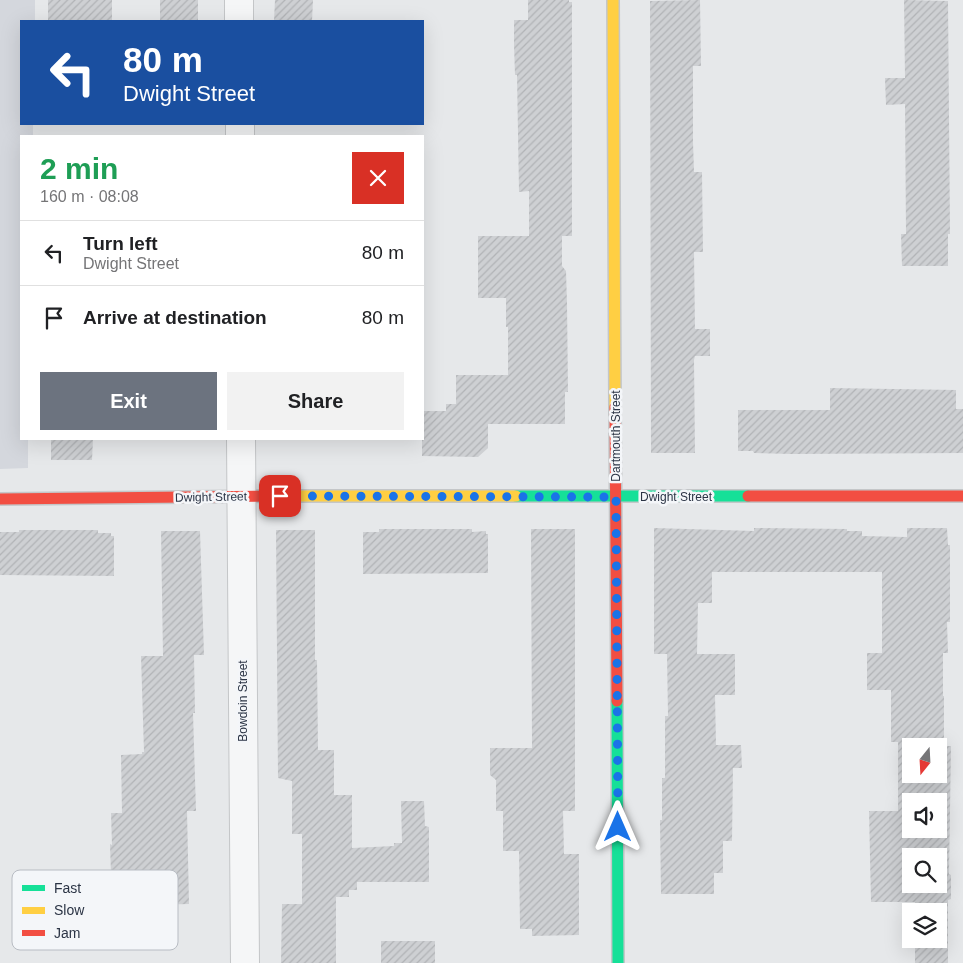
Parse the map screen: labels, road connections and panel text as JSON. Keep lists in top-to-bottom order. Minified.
{"streets":{"street":["Dartmouth Street","Dwight Street","Bowdoin Street"]},"crossings":[["Dartmouth Street","Dwight Street"],["Dwight Street","Bowdoin Street"]],"legend":["Fast","Slow","Jam"],"north":"bottom","page":{"turn":["80 m","Dwight Street"],"heading":["2 min","160 m · 08:08"],"list":[{"name":"Turn left","note":"Dwight Street","value":"80 m"},{"name":"Arrive at destination","value":"80 m"}],"buttons":["Exit","Share"]}}
